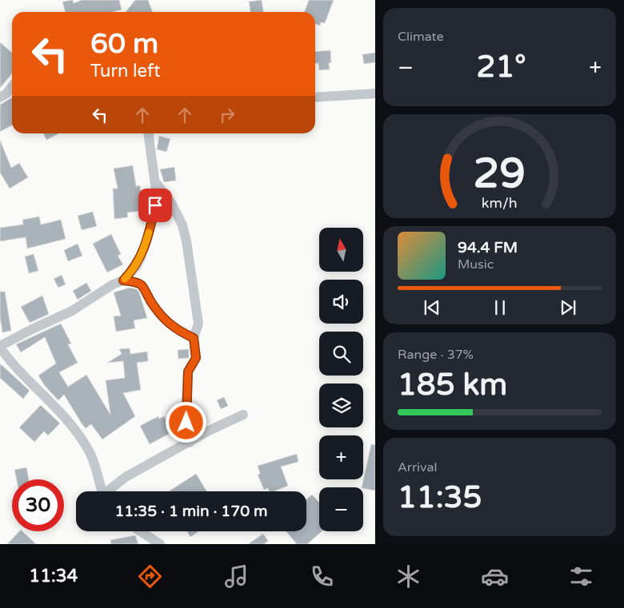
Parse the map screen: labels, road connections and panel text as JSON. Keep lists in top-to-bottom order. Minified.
{"north":"top","page":{"tile":["Climate",["Range · 37%","185 km"],["Arrival","11:35"]],"turn":["60 m","Turn left"],"heat":["−","21°","+"],"map_buttons":["+","−"],"song":["94.4 FM","Music"],"limit":"30","trip":"11:35 · 1 min · 170 m","tabs":"11:34","gauge":["29","km/h"]}}
